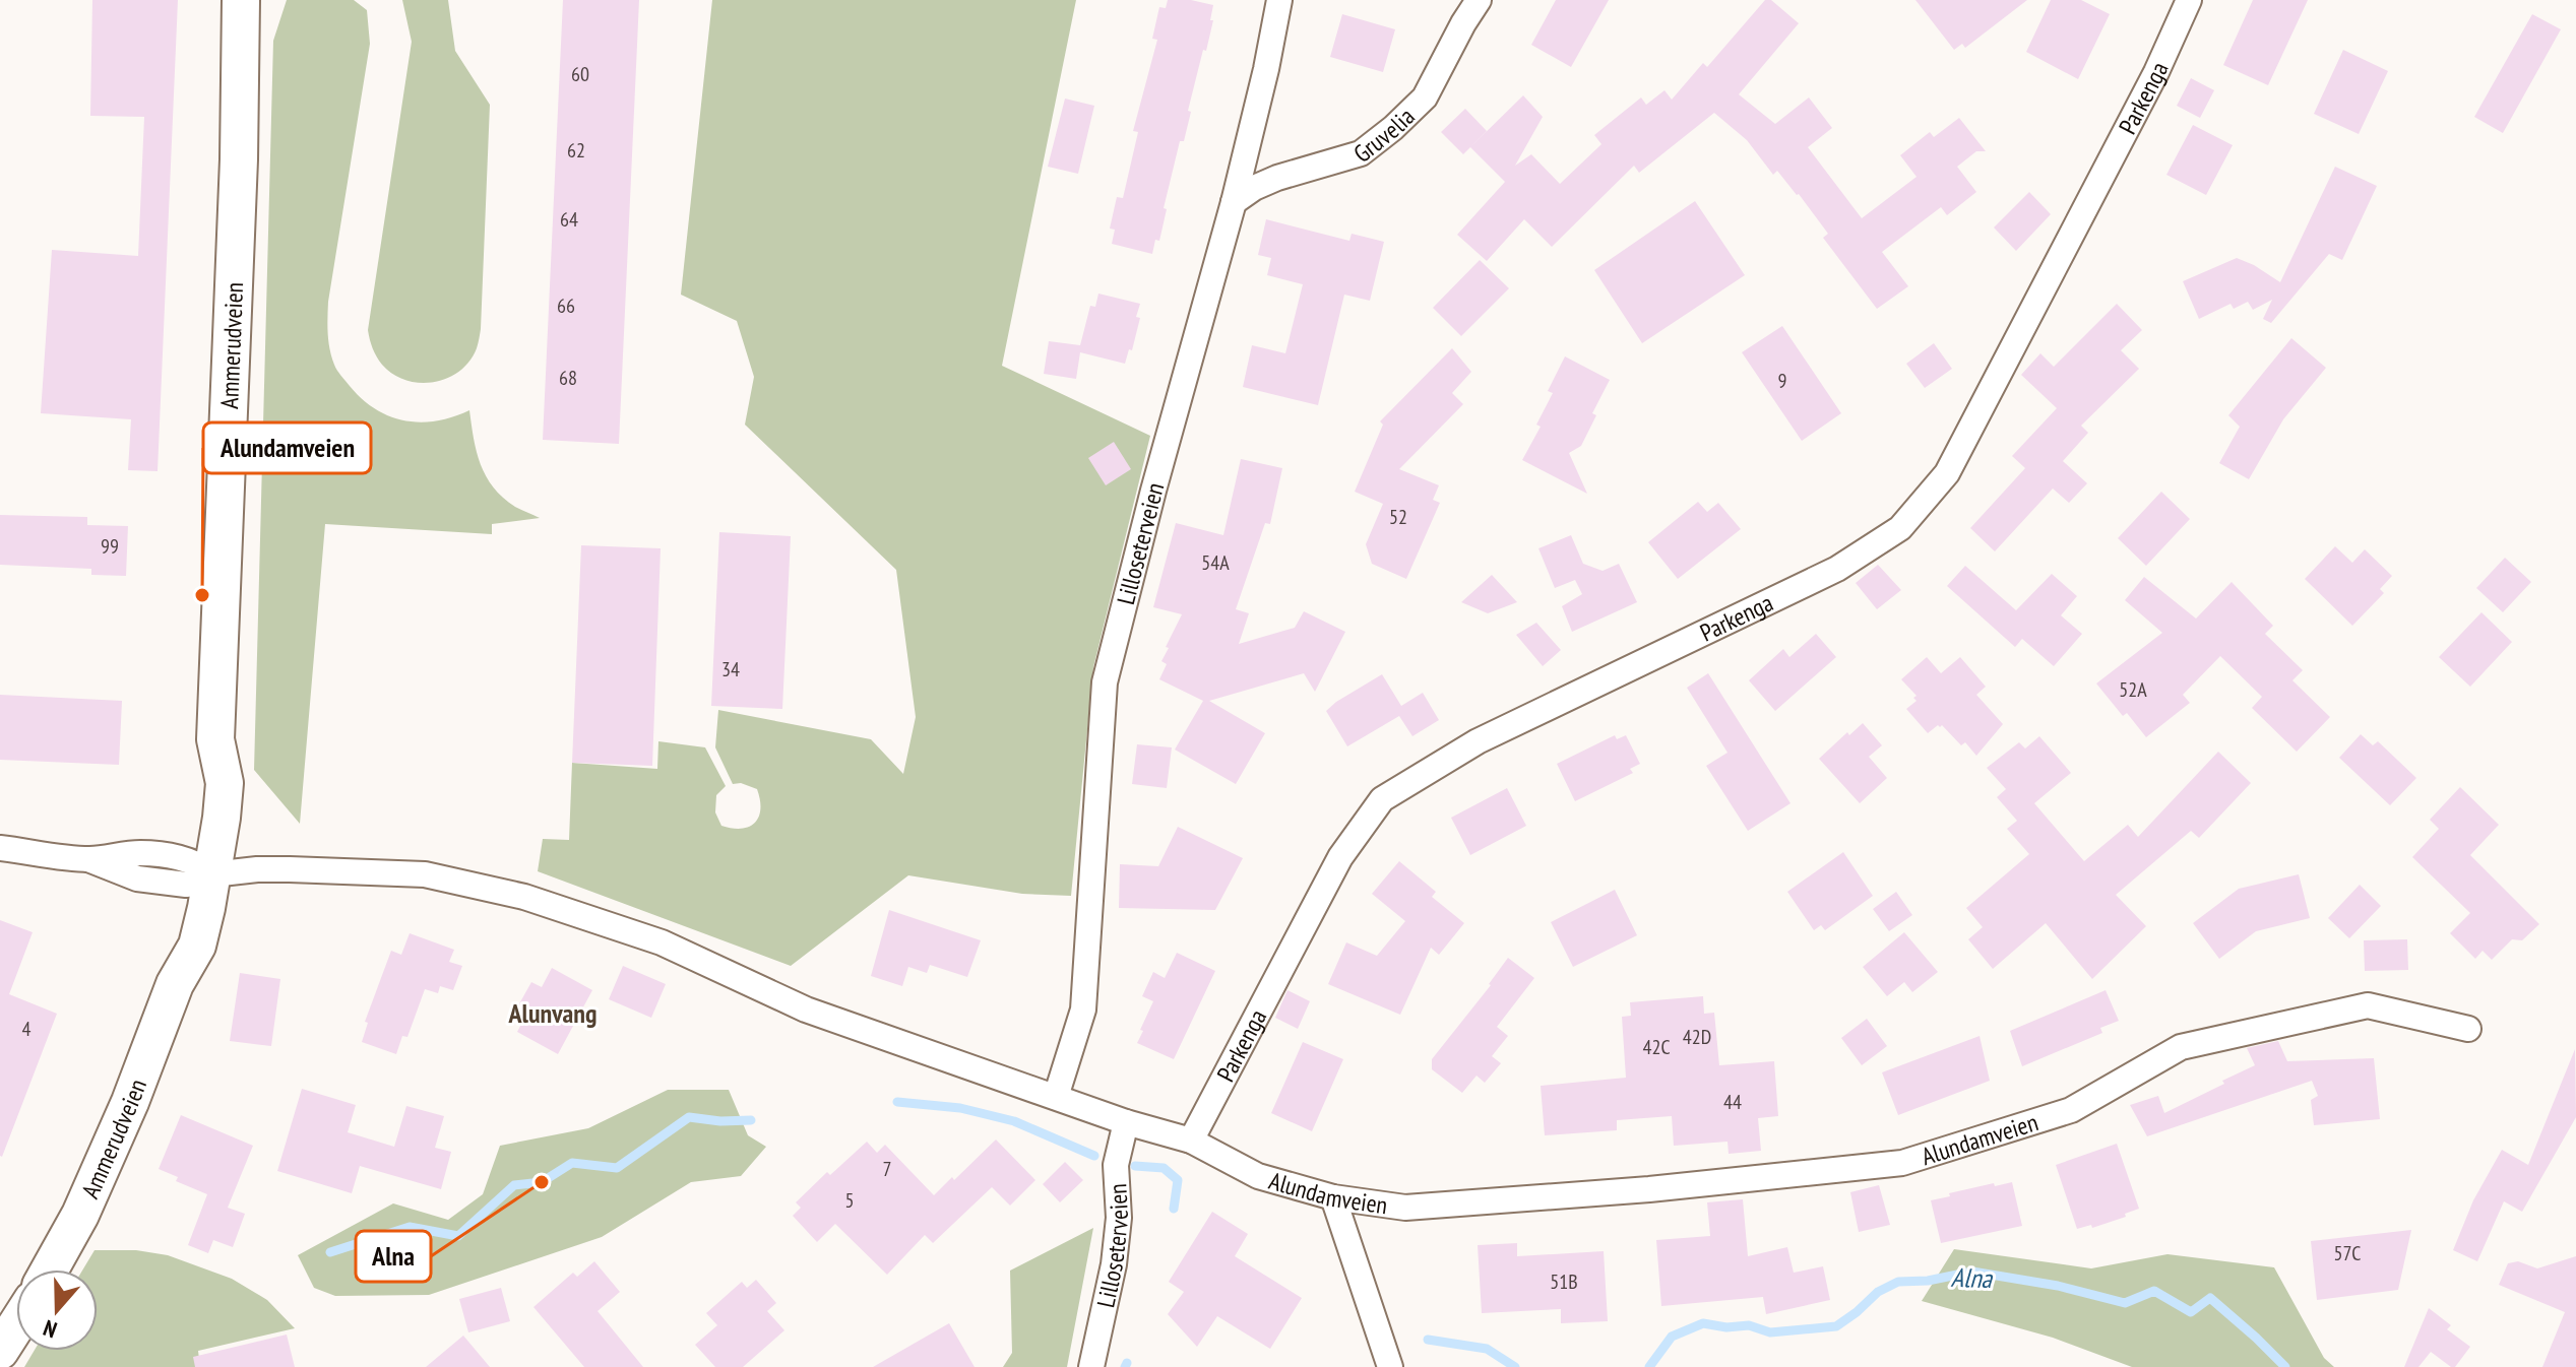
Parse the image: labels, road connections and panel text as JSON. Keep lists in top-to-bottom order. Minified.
{"streets":{"street":["Parkenga","Gruvelia","Ammerudveien","Lilloseterveien","Alundamveien"]},"crossings":[["Parkenga","Alundamveien"],["Gruvelia","Lilloseterveien"],["Ammerudveien","Alundamveien"],["Lilloseterveien","Alundamveien"]],"districts":["Alunvang"],"water":["Alna"],"places":["Alundamveien","Alna"],"house_numbers":["60","62","64","66","68","9","52","99","54A","34","52A","4","42D","42C","44","7","5","57C","51B"],"north":"bottom"}
